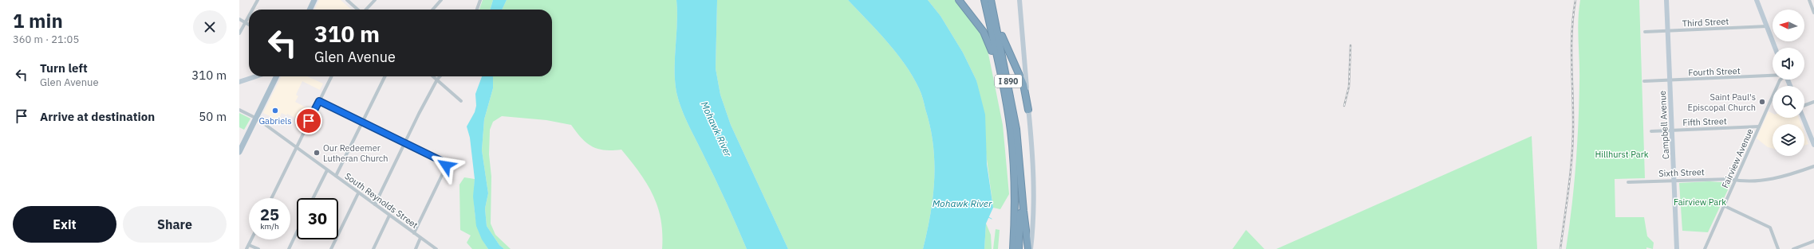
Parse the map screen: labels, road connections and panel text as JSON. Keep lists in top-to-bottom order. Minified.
{"streets":{"highway":["I 890"],"main road":["Campbell Avenue"],"street":["Third Street","Fourth Street","Fifth Street","Fairview Avenue","Sixth Street","South Reynolds Street"]},"crossings":[["Third Street","Campbell Avenue"],["Fourth Street","Campbell Avenue"],["Fifth Street","Campbell Avenue"],["Fifth Street","Fairview Avenue"],["Campbell Avenue","Sixth Street"],["Fairview Avenue","Sixth Street"]],"water":["Mohawk River"],"parks":["Hillhurst Park","Fairview Park"],"places":["Saint Paul's Episcopal Church","Gabriels","Our Redeemer Lutheran Church"],"north":"left","page":{"heading":["1 min","360 m · 21:05"],"turn":["310 m","Glen Avenue"],"list":[{"name":"Turn left","note":"Glen Avenue","value":"310 m"},{"name":"Arrive at destination","value":"50 m"}],"speed":"25 km/h","limit":"30","buttons":["Exit","Share"]}}
